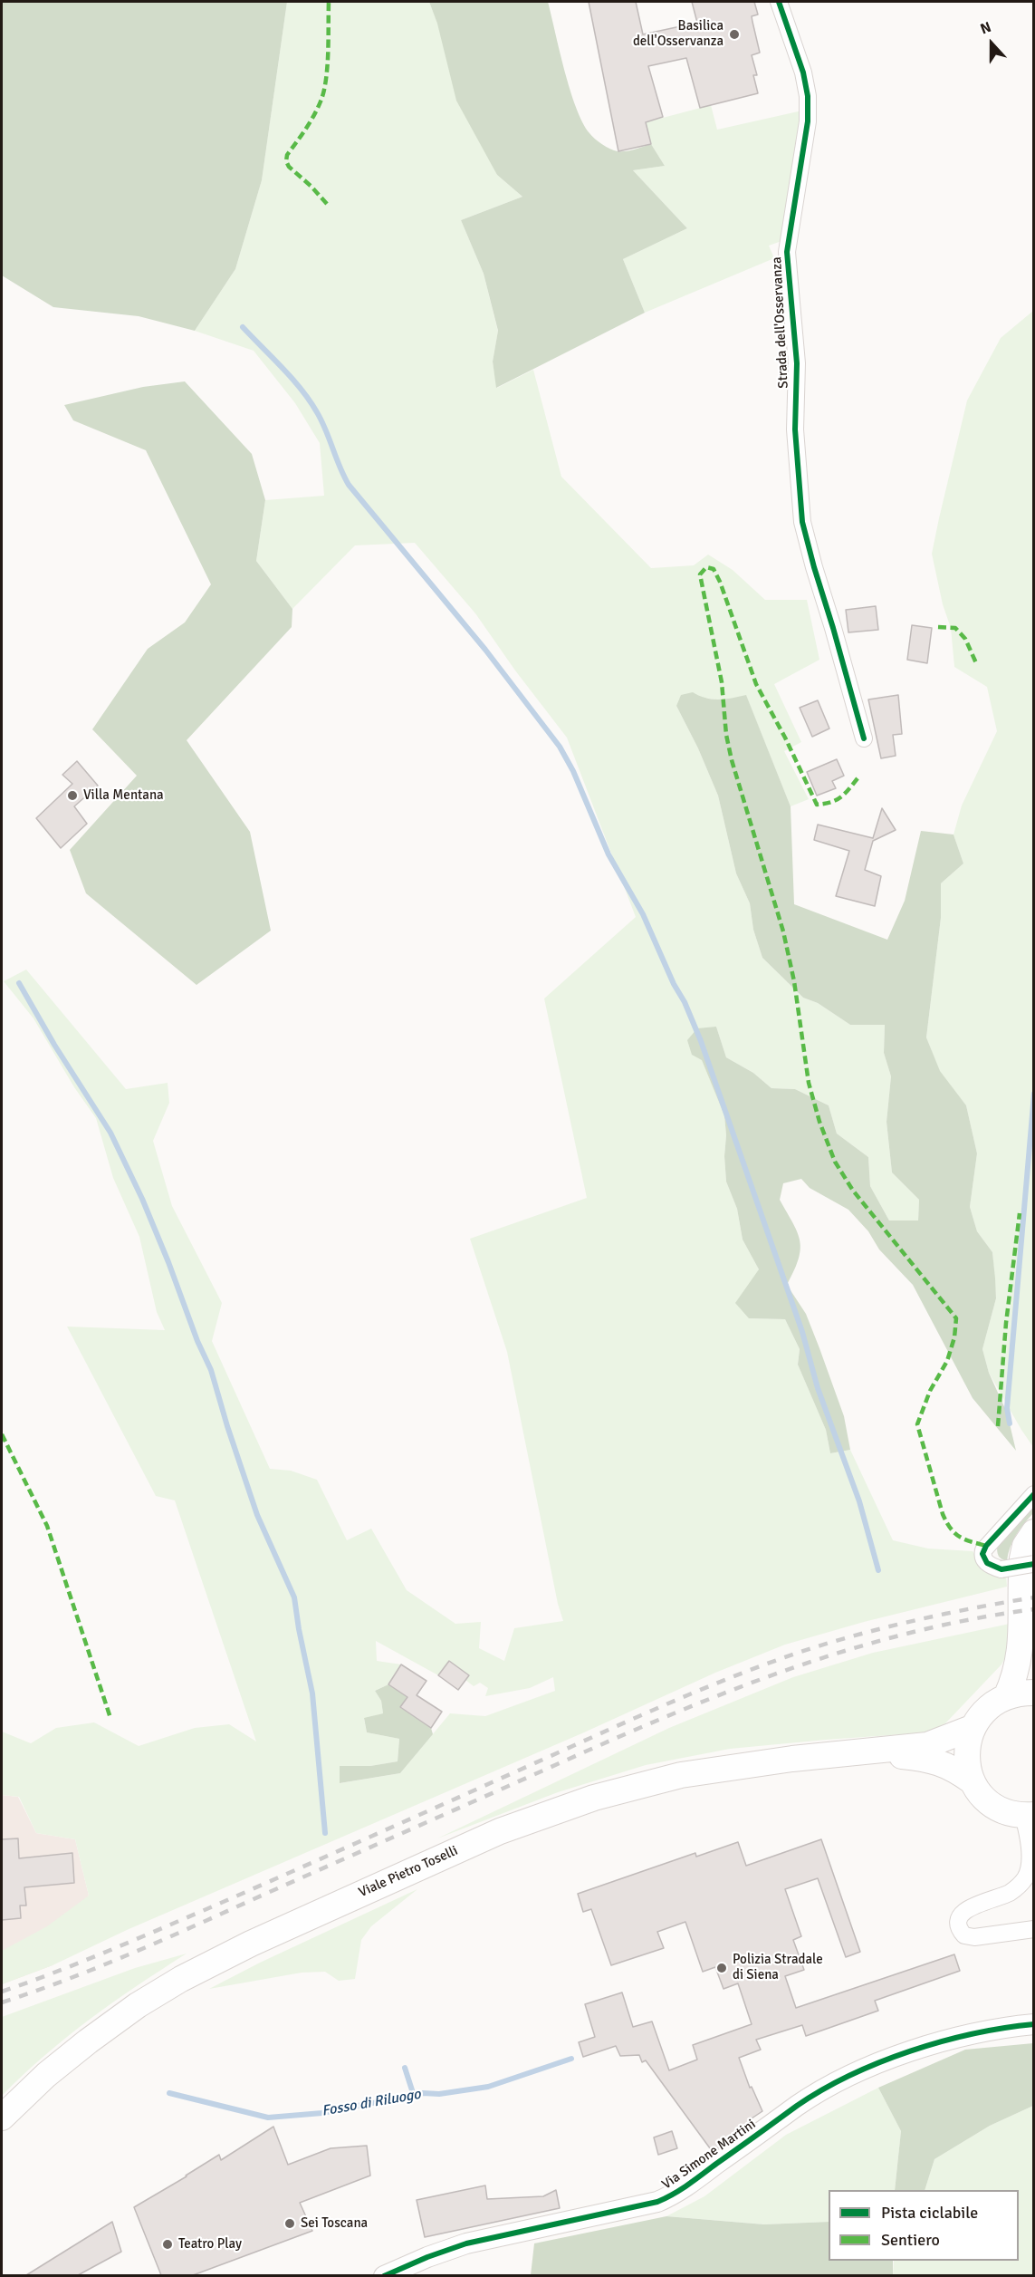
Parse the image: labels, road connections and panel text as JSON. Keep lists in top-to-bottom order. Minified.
{"streets":{"main road":["Viale Pietro Toselli"],"street":["Strada dell'Osservanza","Via Simone Martini"]},"water":["Fosso di Riluogo"],"places":["Basilica dell'Osservanza","Villa Mentana","Polizia Stradale di Siena","Sei Toscana","Teatro Play"],"legend":["Pista ciclabile","Sentiero"],"north":"top"}
